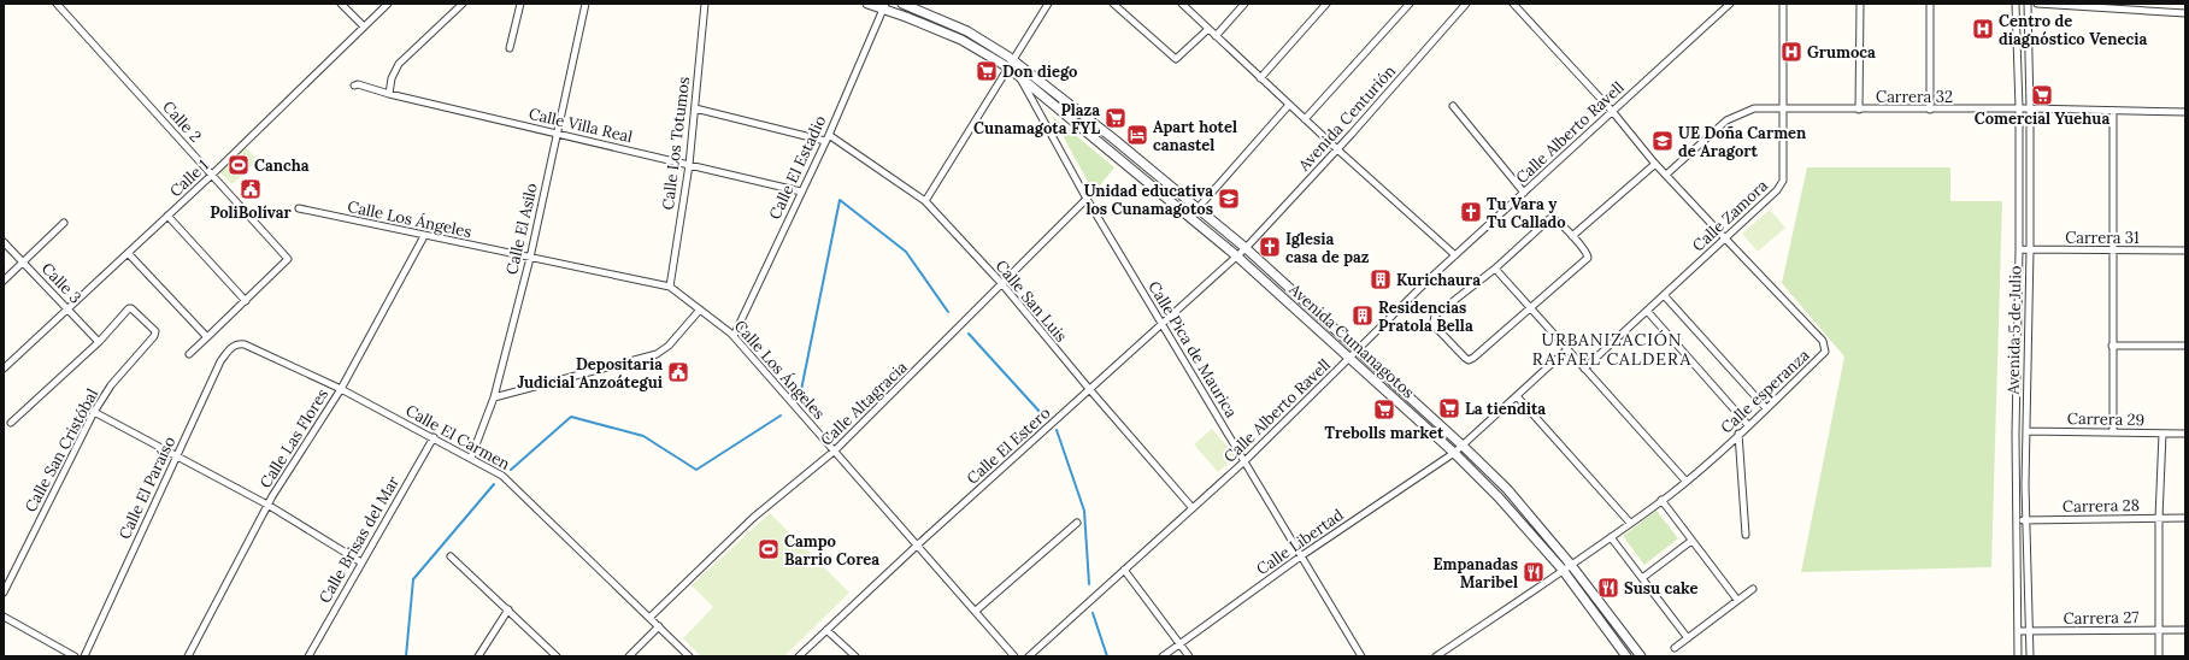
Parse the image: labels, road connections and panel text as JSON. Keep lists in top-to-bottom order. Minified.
{"streets":{"street":["Carrera 32","Avenida Centurión","Calle 2","Calle Villa Real","Calle Alberto Ravell","Calle Los Totumos","Calle El Estadio","Calle 1","Calle Zamora","Calle Los Ángeles","Calle El Asilo","Carrera 31","Calle 3","Calle San Luis","Avenida 5 de Julio","Avenida Cumanagotos","Calle Pica de Maurica","Calle esperanza","Calle Altagracia","Carrera 29","Calle El Carmen","Calle Las Flores","Calle El Estero","Calle San Cristóbal","Calle El Paraíso","Carrera 28","Calle Brisas del Mar","Calle Libertad","Carrera 27"]},"crossings":[["Carrera 32","Calle Zamora"],["Carrera 32","Avenida 5 de Julio"],["Carrera 32","Calle esperanza"],["Avenida Centurión","Avenida Cumanagotos"],["Avenida Centurión","Calle El Estero"],["Calle 2","Calle 1"],["Calle Villa Real","Calle Los Totumos"],["Calle Villa Real","Calle El Estadio"],["Calle Villa Real","Calle El Asilo"],["Calle Alberto Ravell","Calle San Luis"],["Calle Alberto Ravell","Avenida Cumanagotos"],["Calle Alberto Ravell","Calle Pica de Maurica"],["Calle Alberto Ravell","Calle esperanza"],["Calle Los Totumos","Calle Los Ángeles"],["Calle Los Totumos","Calle San Luis"],["Calle El Estadio","Calle Los Ángeles"],["Calle El Estadio","Calle San Luis"],["Calle El Estadio","Avenida Cumanagotos"],["Calle 1","Calle 3"],["Calle Zamora","Calle esperanza"],["Calle Los Ángeles","Calle El Asilo"],["Calle Los Ángeles","Calle Altagracia"],["Calle Los Ángeles","Calle Las Flores"],["Calle Los Ángeles","Calle El Estero"],["Calle El Asilo","Calle El Carmen"],["Carrera 31","Avenida 5 de Julio"],["Calle 3","Calle San Cristóbal"],["Calle San Luis","Calle Altagracia"],["Calle San Luis","Calle El Estero"],["Avenida 5 de Julio","Carrera 29"],["Avenida 5 de Julio","Carrera 28"],["Avenida 5 de Julio","Carrera 27"],["Avenida Cumanagotos","Calle Pica de Maurica"],["Avenida Cumanagotos","Calle esperanza"],["Avenida Cumanagotos","Calle El Estero"],["Avenida Cumanagotos","Calle Libertad"],["Calle Pica de Maurica","Calle Altagracia"],["Calle Pica de Maurica","Calle El Estero"],["Calle Pica de Maurica","Calle Libertad"],["Calle Altagracia","Calle El Carmen"],["Calle El Carmen","Calle Las Flores"],["Calle El Carmen","Calle El Paraíso"],["Calle El Carmen","Calle Brisas del Mar"]],"districts":["URBANIZACIÓN RAFAEL CALDERA"],"places":{"hospital":["Centro de diagnóstico Venecia","Grumoca"],"supermarket":["Don diego","Comercial Yuehua","Plaza Cunamagota FYL","La tiendita","Trebolls market"],"hotel":["Apart hotel canastel"],"school or university":["UE Doña Carmen de Aragort","Unidad educativa los Cunamagotos"],"sports":["Cancha","Campo Barrio Corea"],"public building":["PoliBolívar","Depositaria Judicial Anzoátegui"],"church":["Tu Vara y Tu Callado","Iglesia casa de paz"],"building":["Kurichaura","Residencias Pratola Bella"],"restaurant":["Empanadas Maribel","Susu cake"]}}
